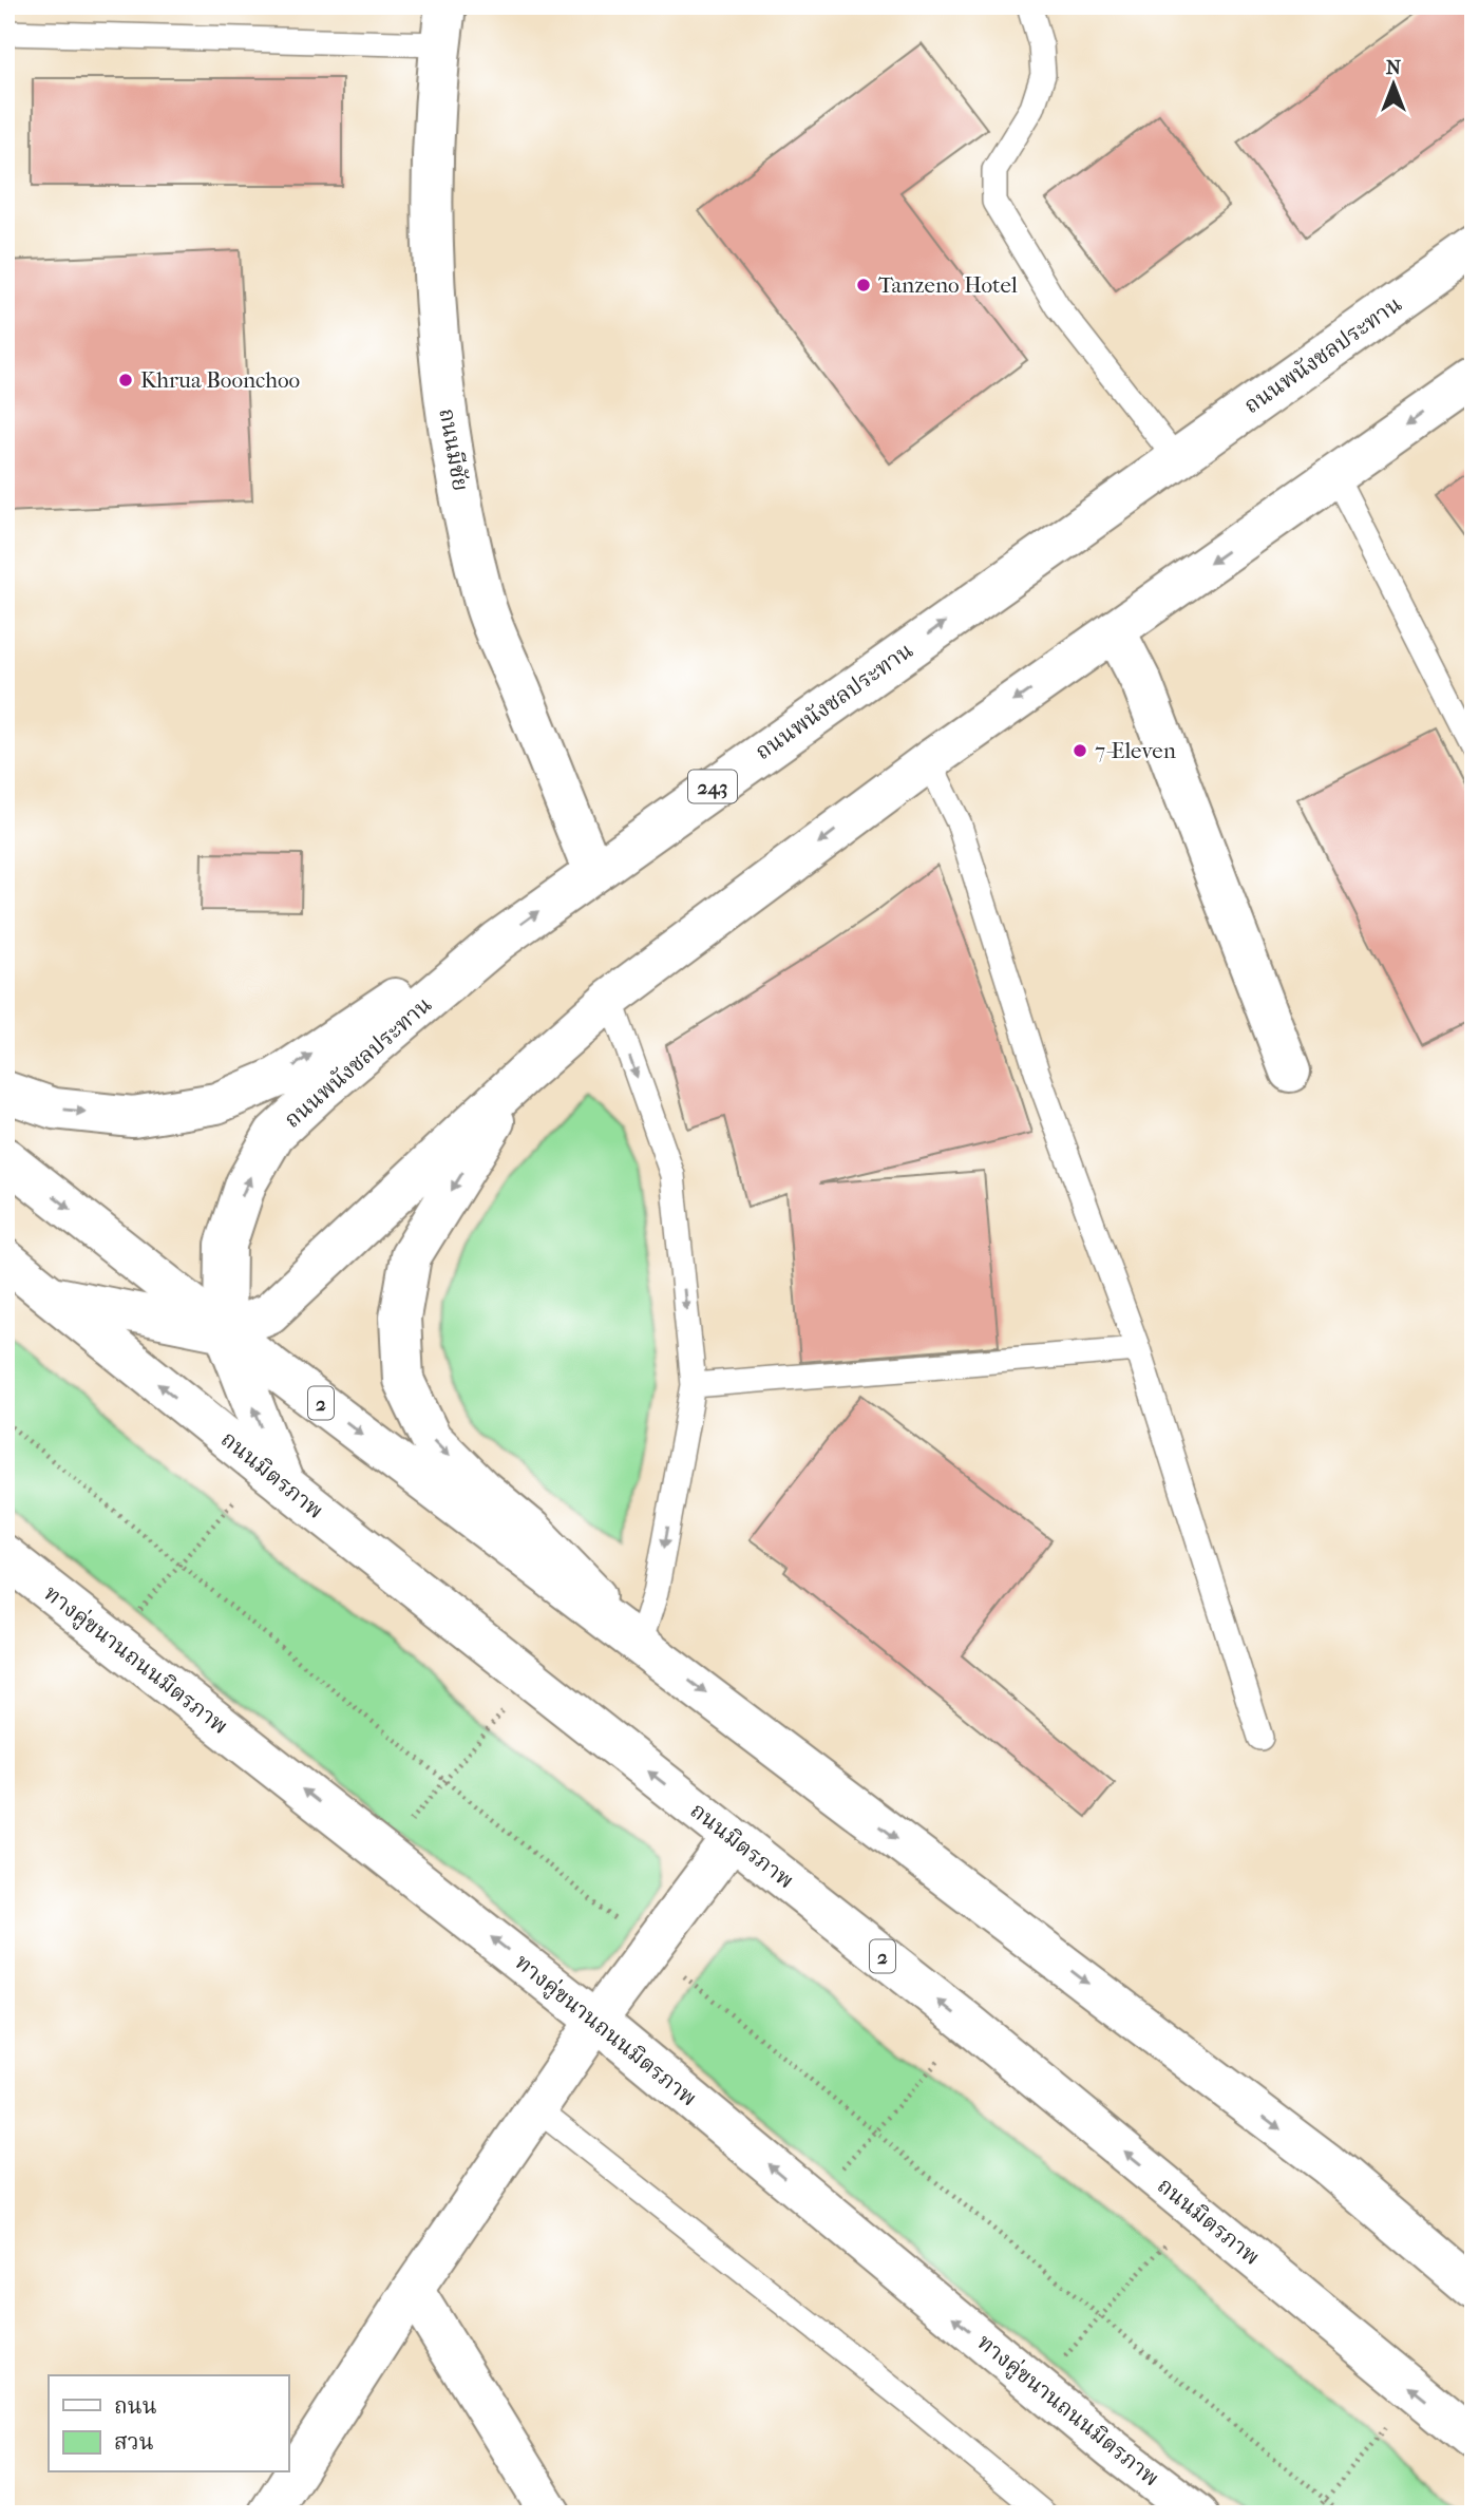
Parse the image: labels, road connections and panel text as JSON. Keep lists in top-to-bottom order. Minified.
{"streets":{"main road":["ถนนพนังชลประทาน","ถนนมีชัย","243","2","ถนนมิตรภาพ","ทางคู่ขนานถนนมิตรภาพ"]},"crossings":[["ถนนพนังชลประทาน","ถนนมีชัย"],["ถนนพนังชลประทาน","2"],["ถนนพนังชลประทาน","ถนนมิตรภาพ"]],"places":["Tanzeno Hotel","Khrua Boonchoo","7-Eleven"],"legend":["ถนน","สวน"],"north":"top"}
